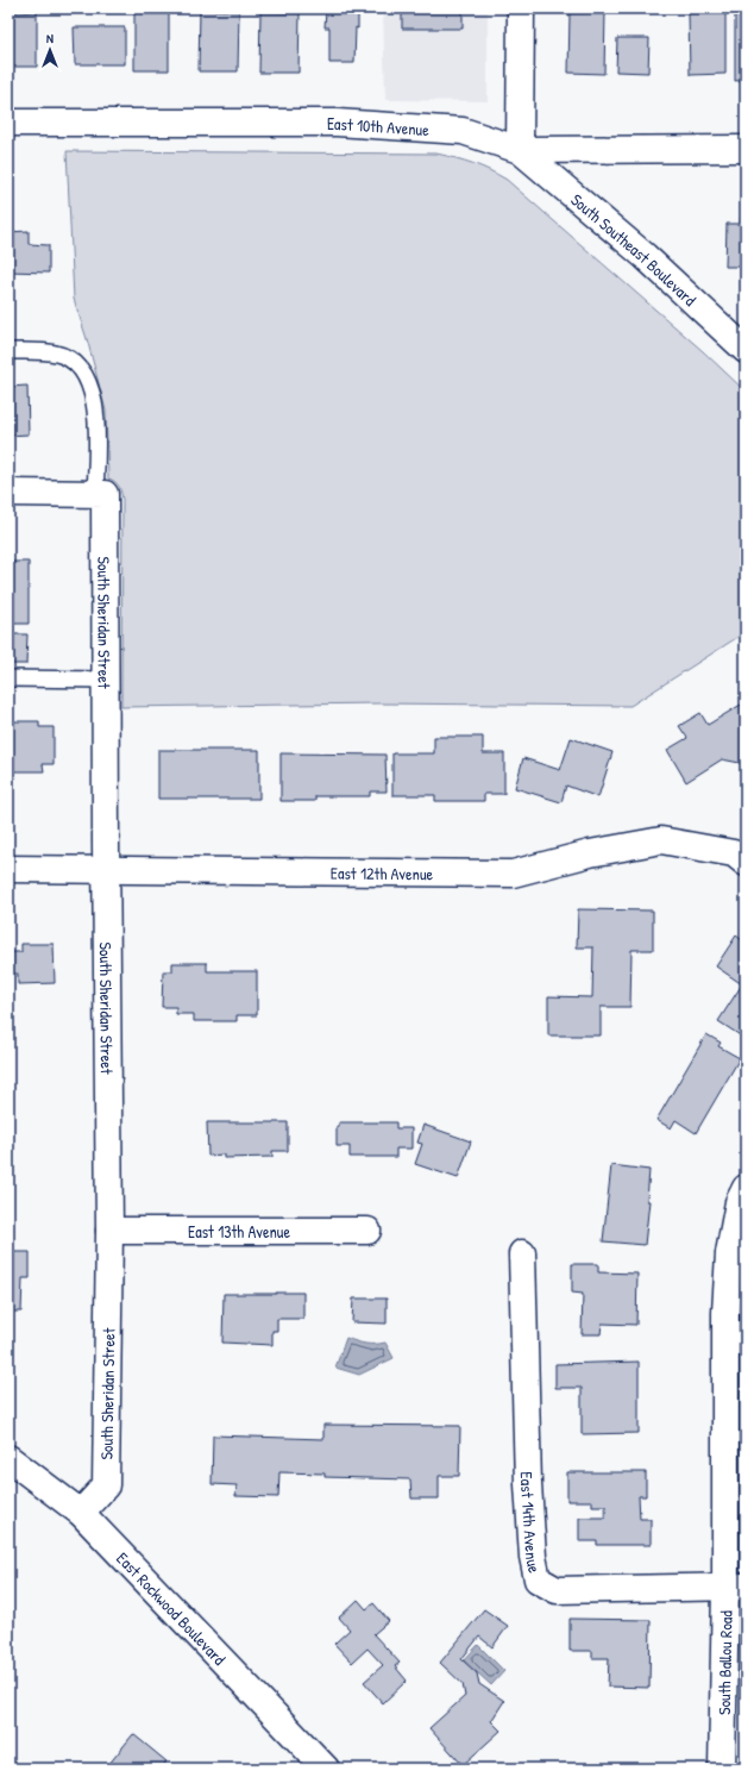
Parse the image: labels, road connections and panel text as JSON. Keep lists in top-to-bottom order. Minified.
{"streets":{"street":["East 10th Avenue","South Southeast Boulevard","South Sheridan Street","East 12th Avenue","East 13th Avenue","East 14th Avenue","East Rockwood Boulevard","South Ballou Road"]},"crossings":[["East 10th Avenue","South Southeast Boulevard"],["South Sheridan Street","East 12th Avenue"],["South Sheridan Street","East 13th Avenue"],["South Sheridan Street","East Rockwood Boulevard"],["East 14th Avenue","South Ballou Road"]],"north":"top"}
